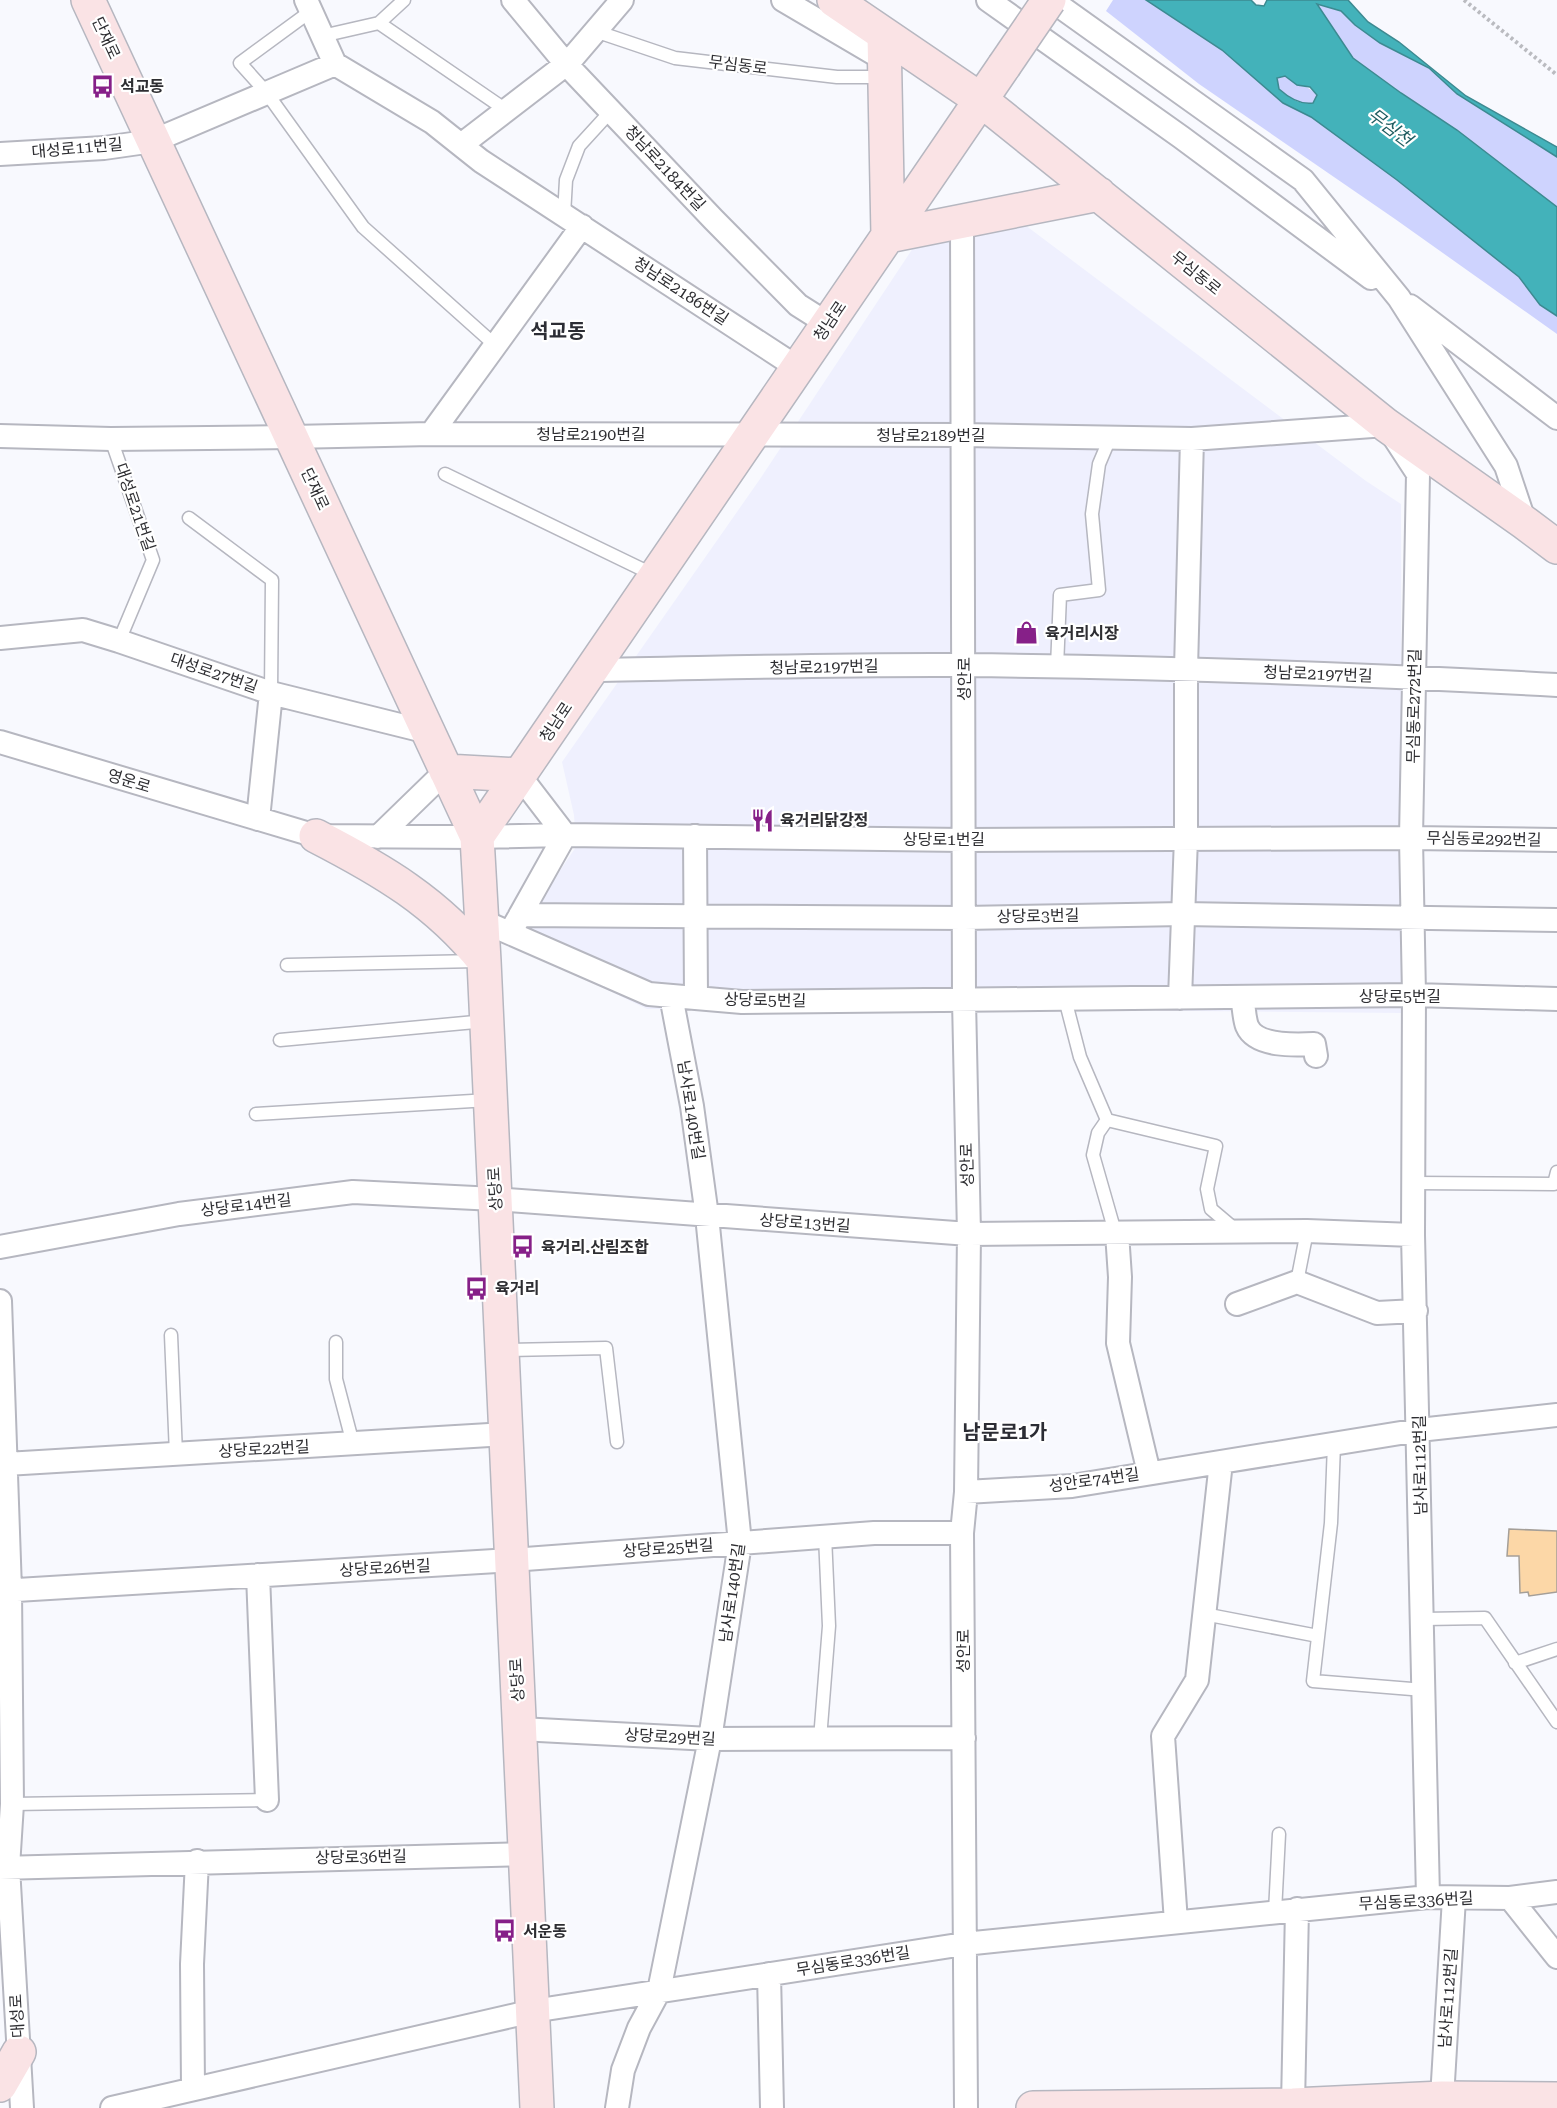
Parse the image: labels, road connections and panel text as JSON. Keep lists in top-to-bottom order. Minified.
{"streets":{"street":["단재로","무심동로","대성로11번길","청남로2184번길","청남로2186번길","청남로","청남로2190번길","청남로2189번길","대성로21번길","청남로2197번길","대성로27번길","성안로","무심동로272번길","영운로","상당로1번길","무심동로292번길","상당로3번길","상당로5번길","남사로140번길","상당로","상당로14번길","상당로13번길","상당로22번길","남사로112번길","성안로74번길","상당로25번길","상당로26번길","상당로29번길","상당로36번길","무심동로336번길","대성로"]},"crossings":[["단재로","대성로11번길"],["단재로","청남로"],["단재로","청남로2190번길"],["단재로","대성로21번길"],["단재로","대성로27번길"],["단재로","영운로"],["단재로","상당로1번길"],["단재로","상당로"],["무심동로","청남로"],["무심동로","청남로2189번길"],["무심동로","무심동로272번길"],["청남로2184번길","청남로"],["청남로2186번길","청남로"],["청남로","청남로2190번길"],["청남로","청남로2189번길"],["청남로","청남로2197번길"],["청남로","영운로"],["청남로","상당로1번길"],["청남로","상당로"],["청남로2190번길","청남로2189번길"],["청남로2190번길","대성로21번길"],["청남로2189번길","성안로"],["청남로2189번길","무심동로272번길"],["대성로21번길","대성로27번길"],["청남로2197번길","성안로"],["청남로2197번길","무심동로272번길"],["성안로","상당로1번길"],["성안로","상당로3번길"],["성안로","상당로5번길"],["성안로","상당로13번길"],["성안로","성안로74번길"],["성안로","상당로25번길"],["성안로","상당로29번길"],["성안로","무심동로336번길"],["무심동로272번길","상당로1번길"],["무심동로272번길","무심동로292번길"],["무심동로272번길","상당로3번길"],["무심동로272번길","상당로5번길"],["무심동로272번길","남사로112번길"],["영운로","상당로1번길"],["영운로","상당로"],["상당로1번길","무심동로292번길"],["상당로1번길","상당로"],["상당로3번길","상당로5번길"],["상당로5번길","남사로140번길"],["상당로5번길","상당로"],["상당로5번길","남사로112번길"],["남사로140번길","상당로13번길"],["남사로140번길","상당로25번길"],["남사로140번길","상당로29번길"],["남사로140번길","무심동로336번길"],["상당로","상당로14번길"],["상당로","상당로13번길"],["상당로","상당로22번길"],["상당로","상당로25번길"],["상당로","상당로26번길"],["상당로","상당로29번길"],["상당로","상당로36번길"],["상당로","무심동로336번길"],["상당로14번길","상당로13번길"],["상당로13번길","남사로112번길"],["상당로22번길","대성로"],["남사로112번길","성안로74번길"],["남사로112번길","무심동로336번길"],["상당로25번길","상당로26번길"],["상당로26번길","대성로"],["상당로36번길","대성로"]],"districts":["석교동","남문로1가"],"water":["무심천"],"places":{"bus stop":["석교동","육거리.산림조합","육거리","서운동"],"shop":["육거리시장"],"restaurant":["육거리닭강정"]}}
